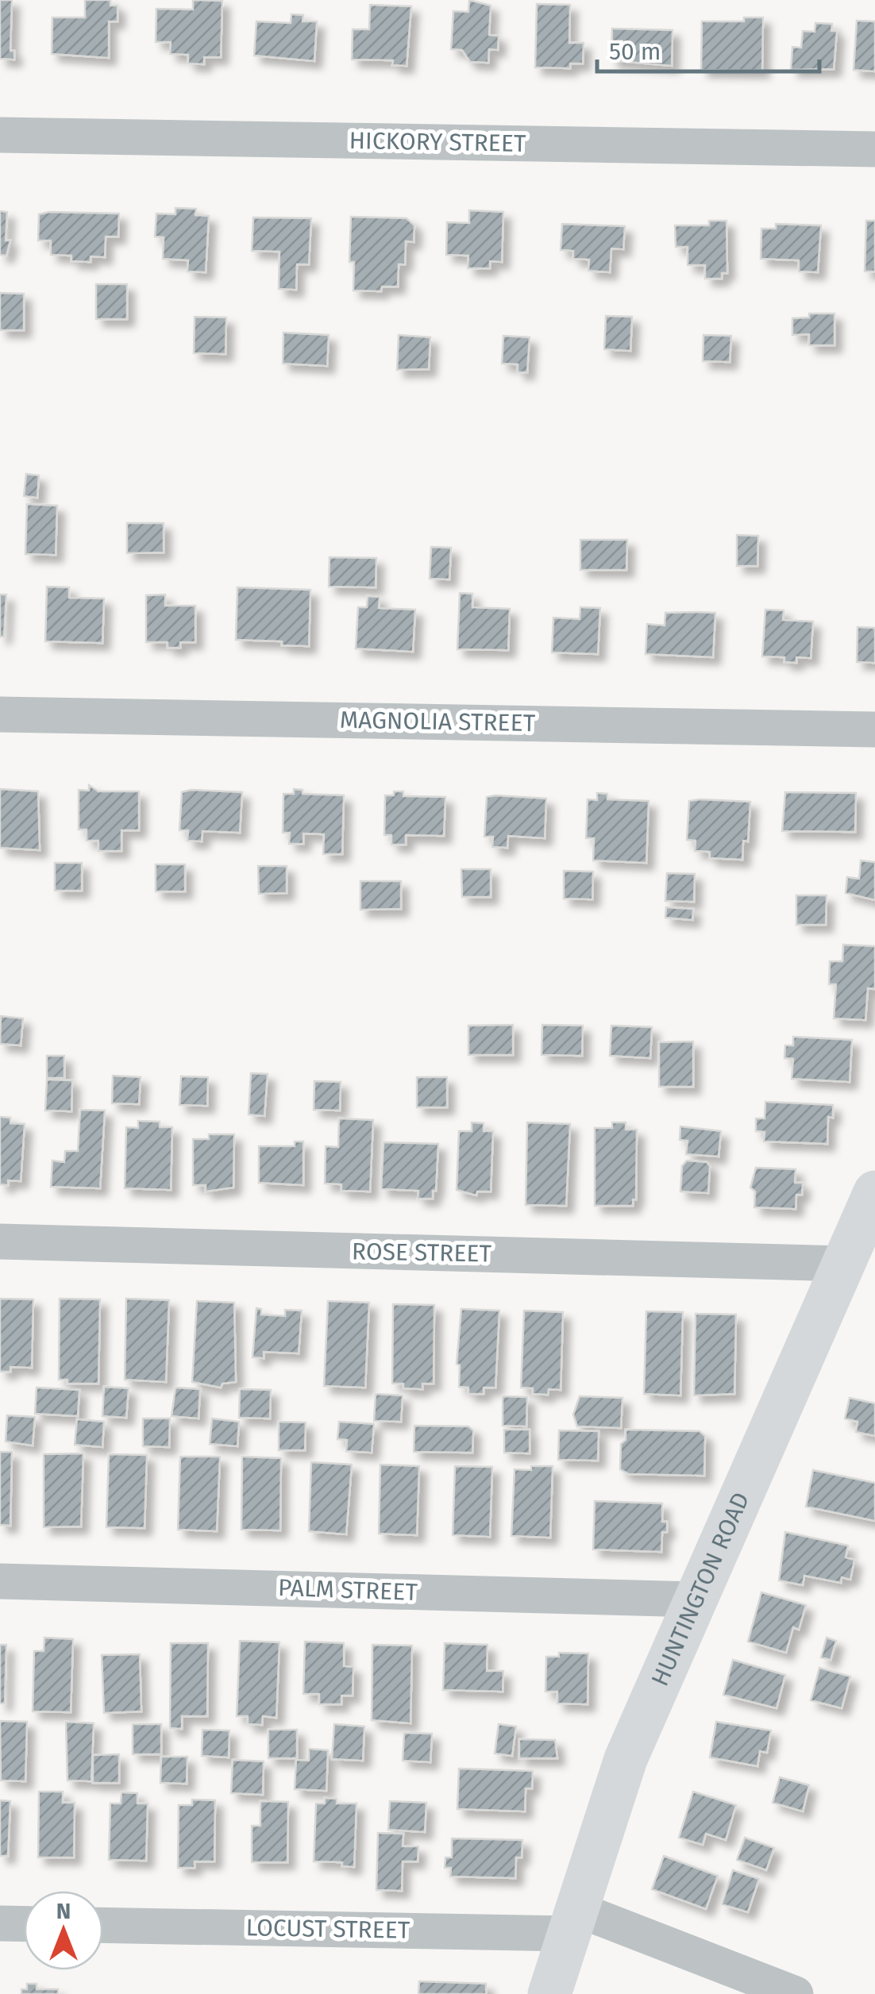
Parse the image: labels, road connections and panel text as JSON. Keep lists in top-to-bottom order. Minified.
{"streets":{"main road":["HUNTINGTON ROAD"],"street":["HICKORY STREET","MAGNOLIA STREET","ROSE STREET","PALM STREET","LOCUST STREET"]},"crossings":[["ROSE STREET","HUNTINGTON ROAD"],["HUNTINGTON ROAD","PALM STREET"],["HUNTINGTON ROAD","LOCUST STREET"]],"scale_bar":"50 m","north":"top"}
